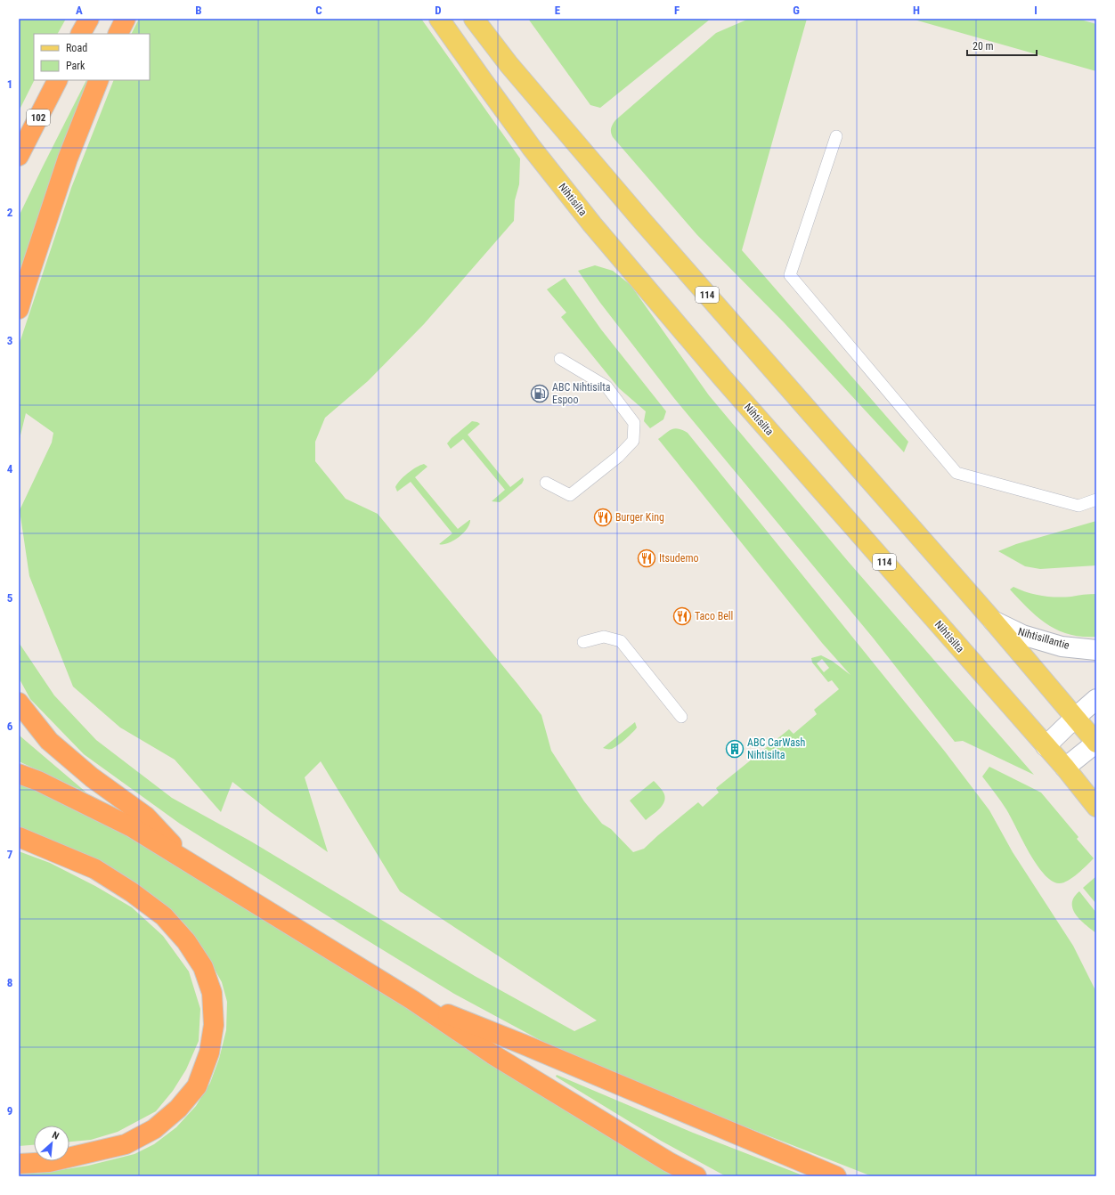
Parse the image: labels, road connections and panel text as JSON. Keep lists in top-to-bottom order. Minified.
{"streets":{"highway":["102"],"main road":["Nihtisilta","114"],"street":["Nihtisillantie"]},"crossings":[["114","Nihtisillantie"]],"places":{"fuel station":["ABC Nihtisilta Espoo"],"restaurant":["Burger King","Itsudemo","Taco Bell"],"building":["ABC CarWash Nihtisilta"]},"legend":["Road","Park"],"scale_bar":"20 m","north":"top right","grid":{"columns":["A","B","C","D","E","F","G","H","I"],"rows":["1","2","3","4","5","6","7","8","9"]}}
